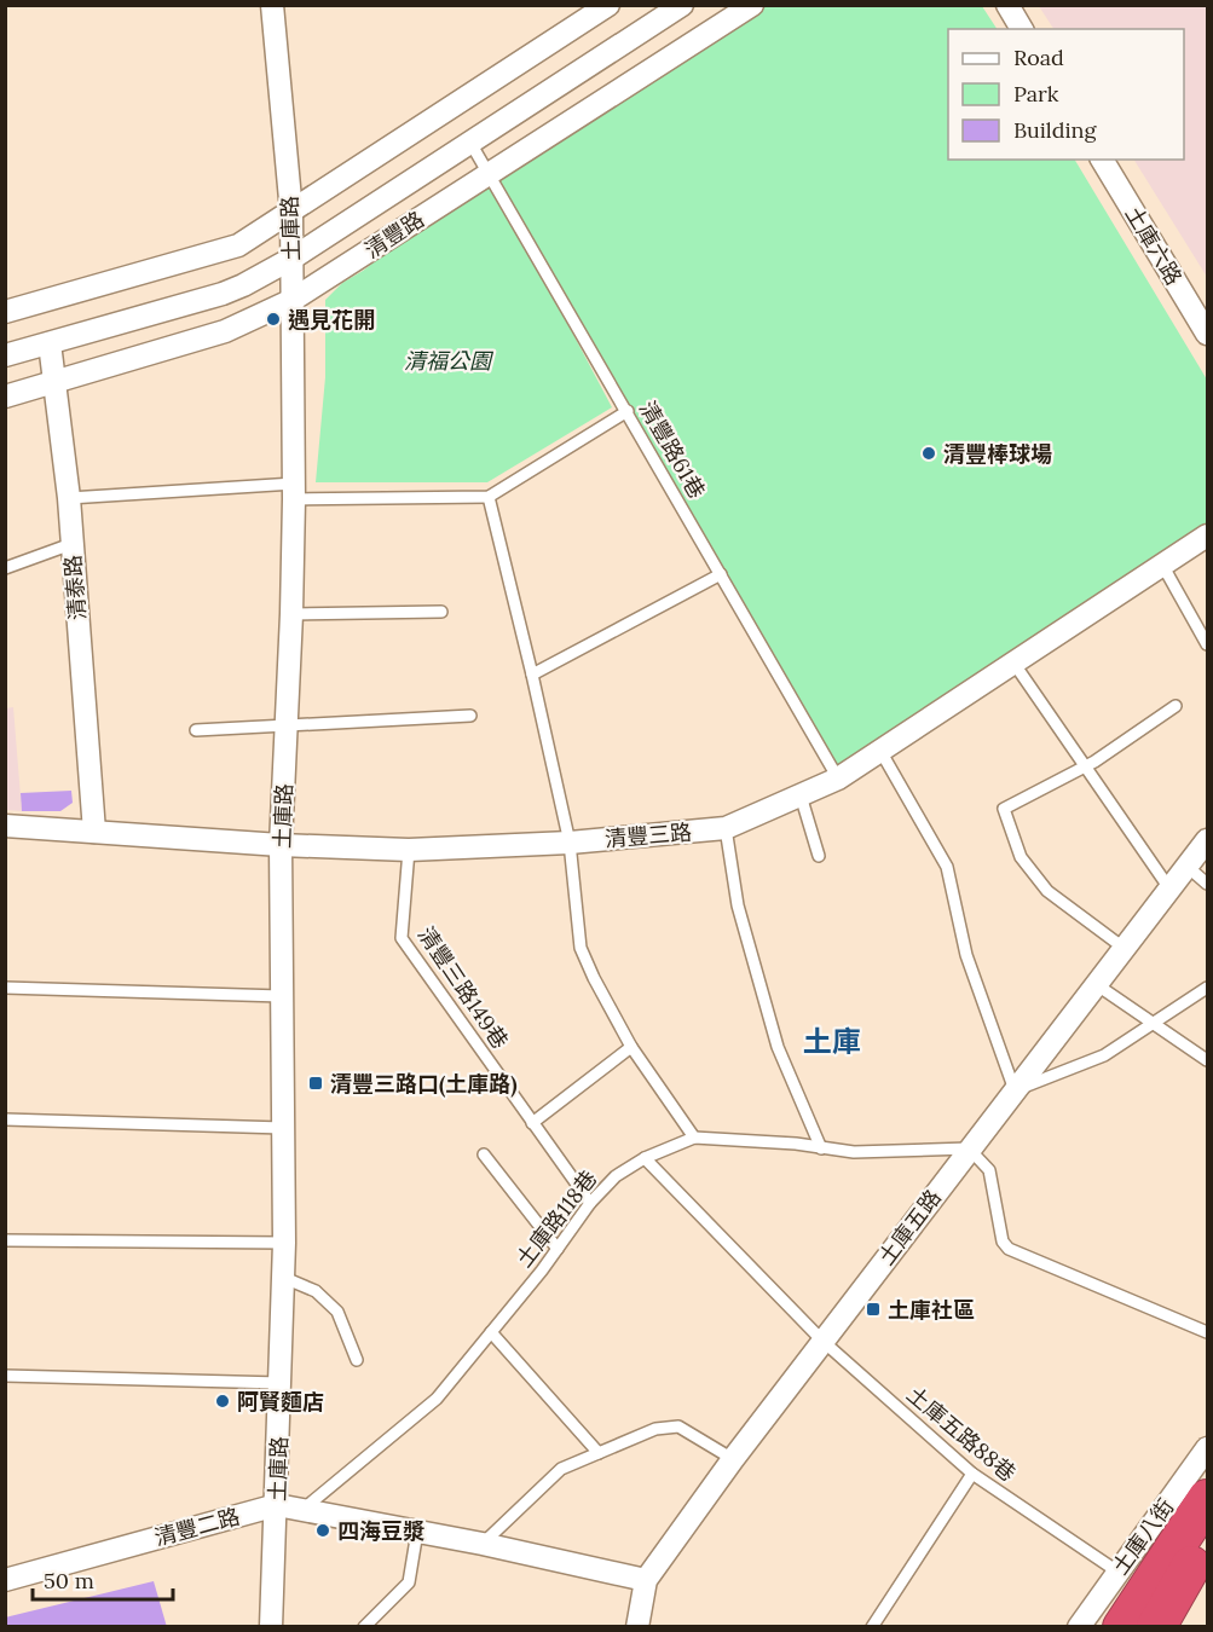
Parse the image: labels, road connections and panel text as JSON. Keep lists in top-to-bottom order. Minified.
{"streets":{"street":["土庫路","清豐路","土庫六路","清泰路","清豐三路","土庫五路","清豐二路","土庫八街"],"lane":["清豐路61巷","清豐三路149巷","土庫路118巷","土庫五路88巷"]},"crossings":[["土庫路","清豐路"],["土庫路","清豐三路"],["土庫路","清豐二路"],["清豐路","清豐路61巷"],["清豐路","清泰路"],["清豐路61巷","清豐三路"],["清泰路","清豐三路"],["清豐三路","清豐三路149巷"],["清豐三路149巷","土庫路118巷"],["土庫路118巷","土庫五路"],["土庫路118巷","土庫五路88巷"],["土庫路118巷","清豐二路"],["土庫五路","土庫五路88巷"],["土庫五路","清豐二路"],["土庫五路88巷","土庫八街"]],"districts":["土庫"],"parks":["清福公園"],"places":{"other":["遇見花開","清豐棒球場","阿賢麵店","四海豆漿"],"transit":["清豐三路口(土庫路)","土庫社區"]},"legend":["Road","Park","Building"],"scale_bar":"50 m"}
